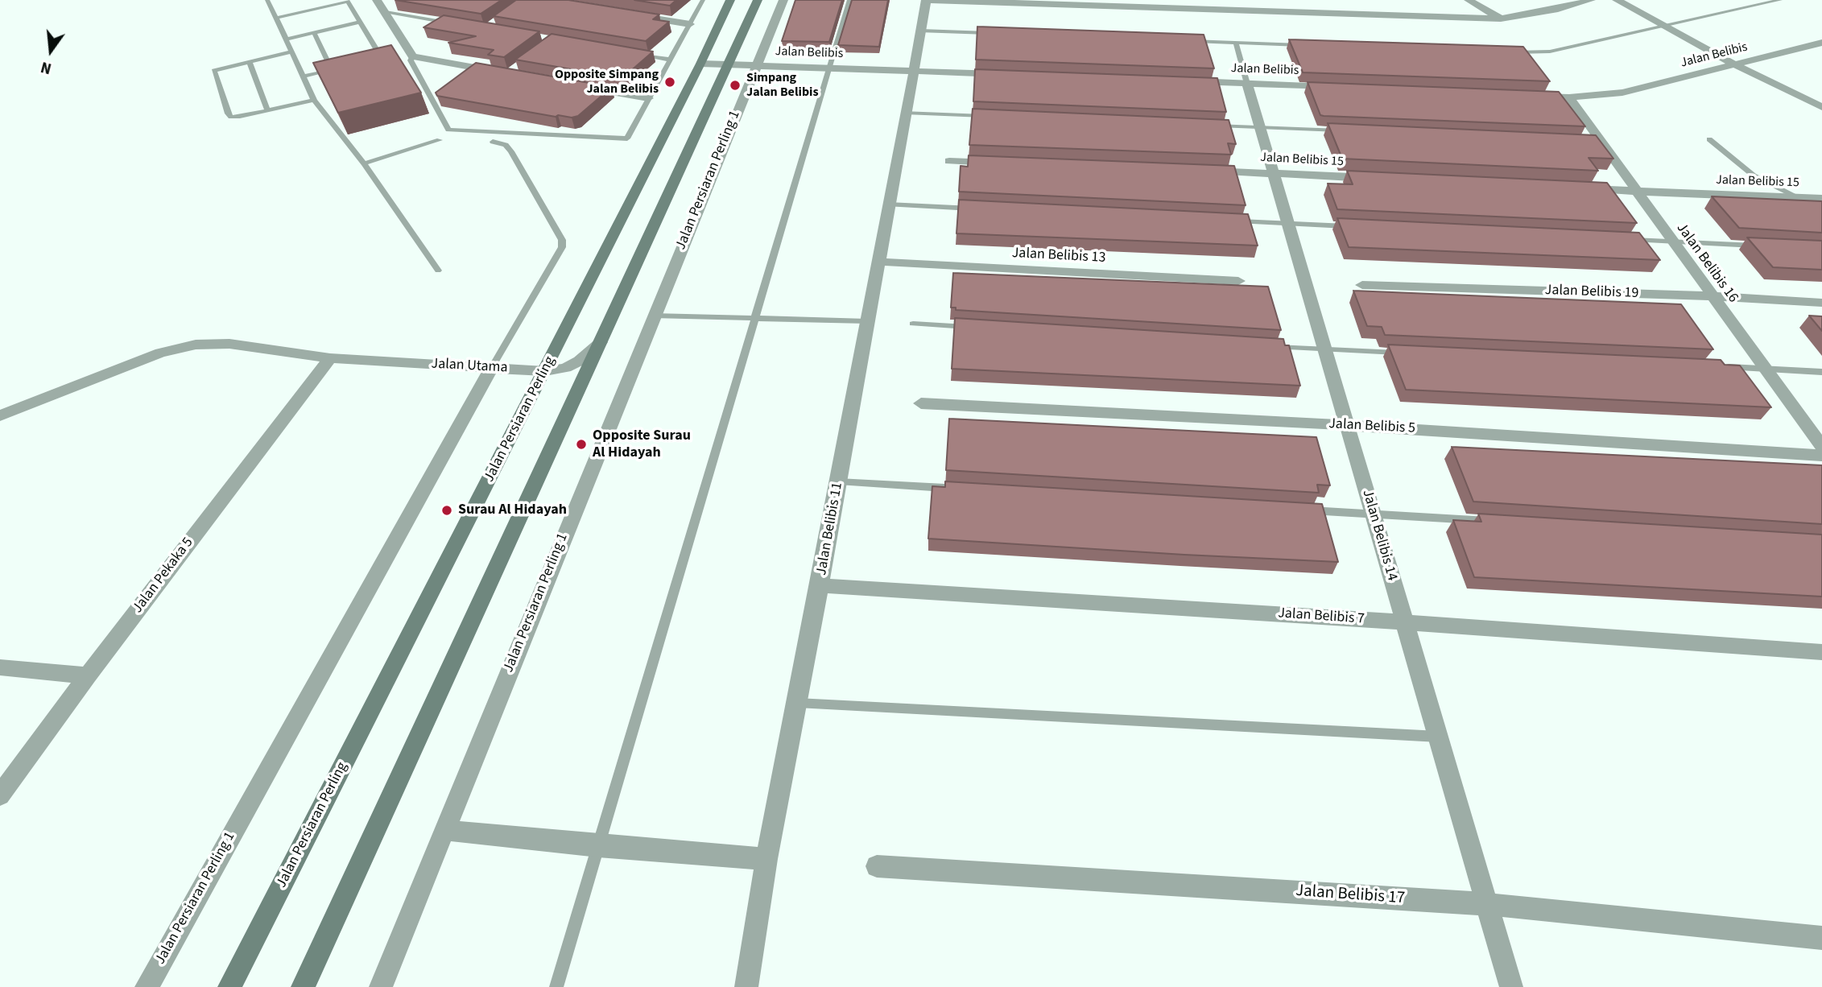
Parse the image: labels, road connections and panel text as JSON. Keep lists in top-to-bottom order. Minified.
{"streets":{"main road":["Jalan Persiaran Perling"],"street":["Jalan Belibis","Jalan Belibis 15","Jalan Persiaran Perling 1","Jalan Belibis 13","Jalan Belibis 16","Jalan Belibis 19","Jalan Utama","Jalan Belibis 5","Jalan Belibis 11","Jalan Belibis 14","Jalan Pekaka 5","Jalan Belibis 7","Jalan Belibis 17"]},"crossings":[["Jalan Belibis","Jalan Persiaran Perling 1"],["Jalan Belibis","Jalan Belibis 16"],["Jalan Belibis","Jalan Persiaran Perling"],["Jalan Belibis","Jalan Belibis 11"],["Jalan Belibis","Jalan Belibis 14"],["Jalan Belibis 15","Jalan Belibis 16"],["Jalan Belibis 15","Jalan Belibis 14"],["Jalan Persiaran Perling 1","Jalan Utama"],["Jalan Belibis 13","Jalan Belibis 11"],["Jalan Belibis 16","Jalan Belibis 19"],["Jalan Utama","Jalan Persiaran Perling"],["Jalan Utama","Jalan Pekaka 5"],["Jalan Belibis 5","Jalan Belibis 14"],["Jalan Belibis 11","Jalan Belibis 7"],["Jalan Belibis 14","Jalan Belibis 7"],["Jalan Belibis 14","Jalan Belibis 17"]],"places":["Opposite Simpang Jalan Belibis","Simpang Jalan Belibis","Opposite Surau Al Hidayah","Surau Al Hidayah"],"north":"bottom"}
